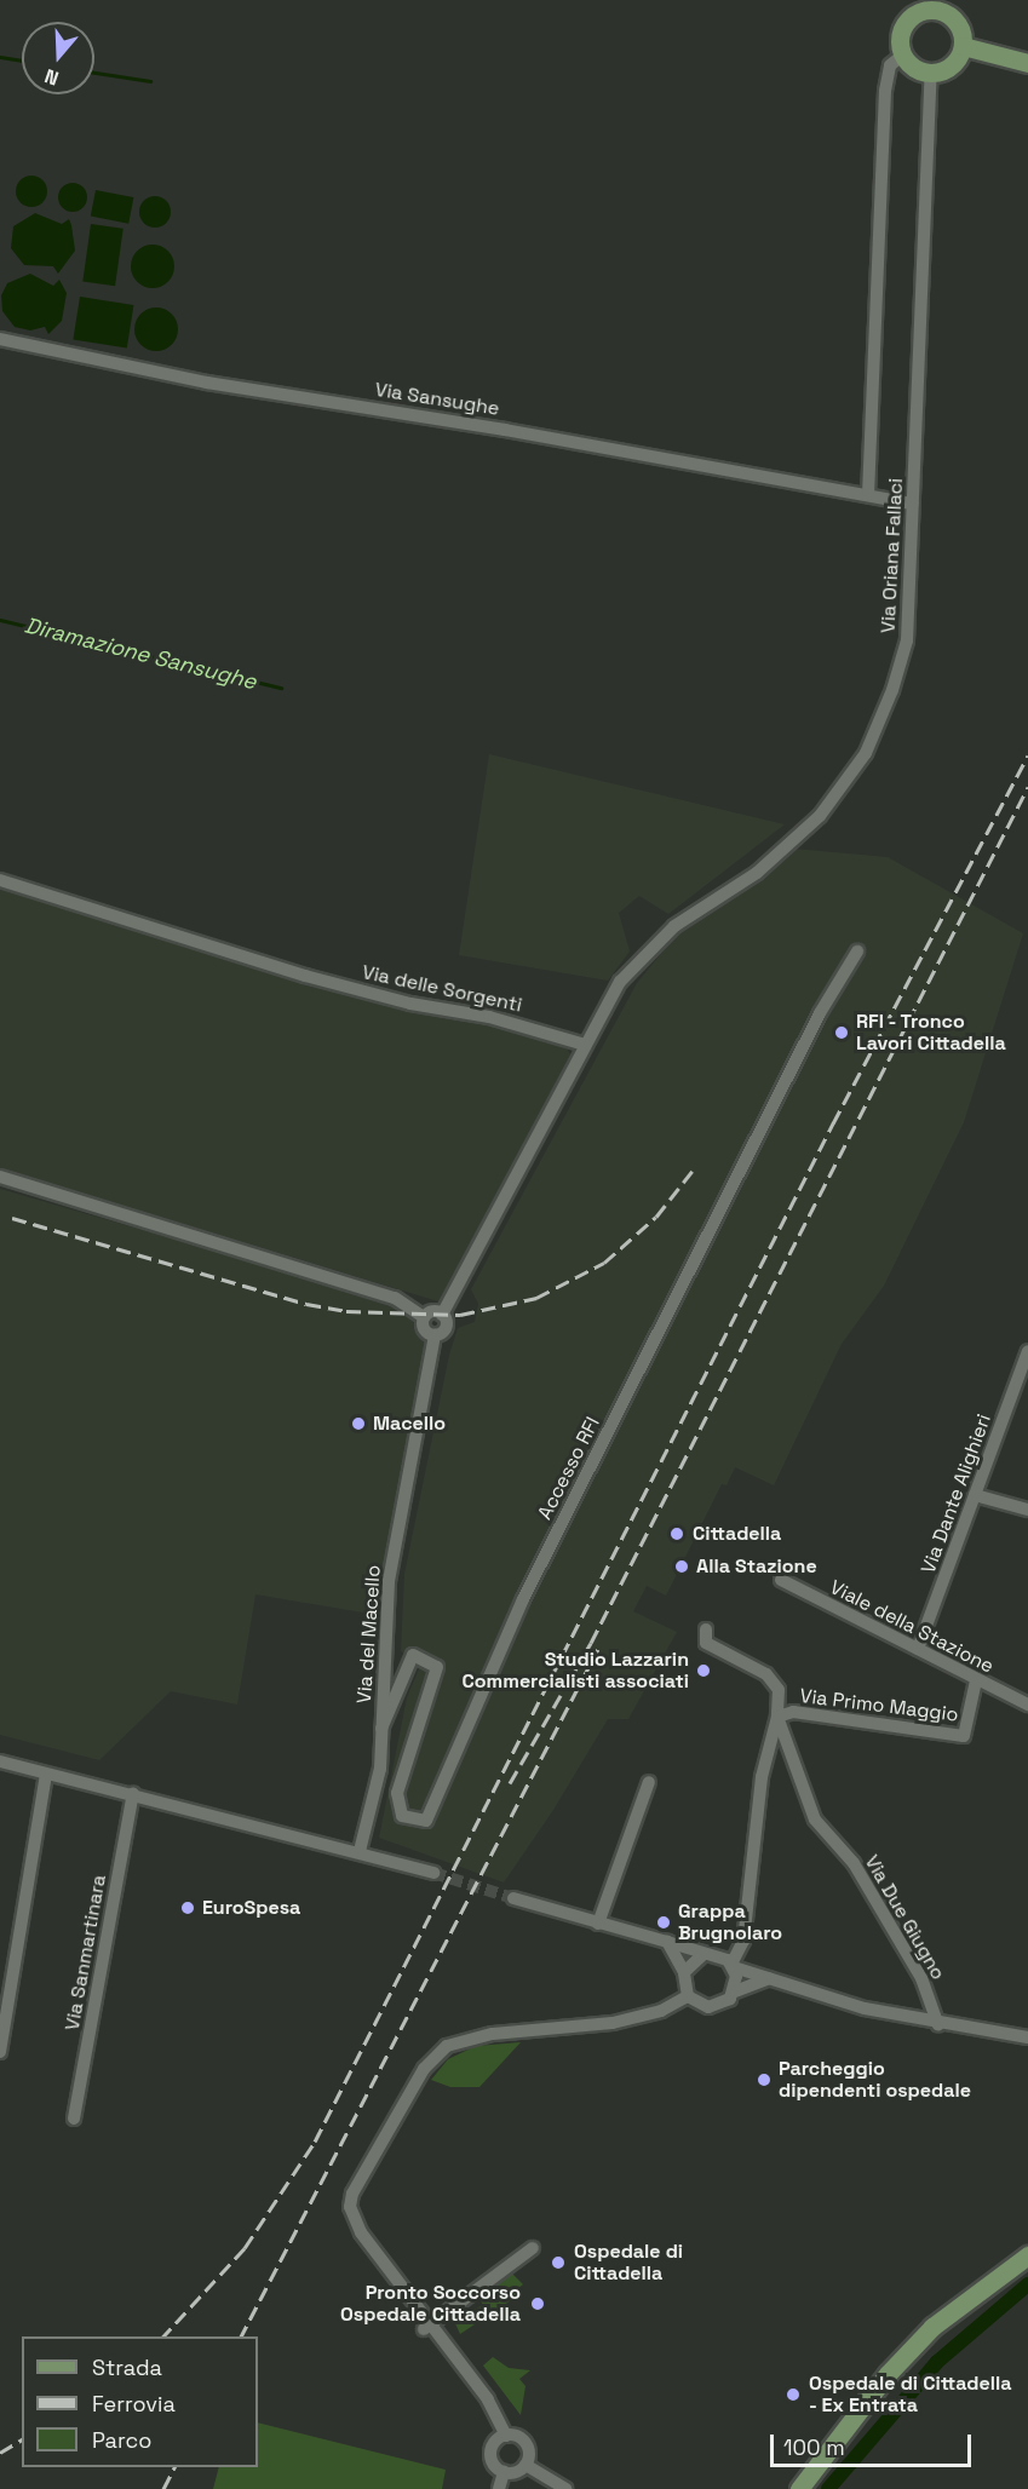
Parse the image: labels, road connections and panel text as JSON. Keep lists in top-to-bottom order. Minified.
{"streets":{"street":["Via Sansughe","Via Oriana Fallaci","Via delle Sorgenti","Accesso RFI","Via Dante Alighieri","Viale della Stazione","Via del Macello","Via Primo Maggio","Via Due Giugno","Via Sanmartinara"]},"crossings":[["Via Sansughe","Via Oriana Fallaci"],["Via Oriana Fallaci","Via delle Sorgenti"],["Accesso RFI","Via del Macello"],["Via Dante Alighieri","Viale della Stazione"],["Viale della Stazione","Via Primo Maggio"],["Via Primo Maggio","Via Due Giugno"]],"water":["Diramazione Sansughe"],"places":["RFI - Tronco Lavori Cittadella","Macello","Cittadella","Alla Stazione","Studio Lazzarin Commercialisti associati","EuroSpesa","Grappa Brugnolaro","Parcheggio dipendenti ospedale","Ospedale di Cittadella","Pronto Soccorso Ospedale Cittadella","Ospedale di Cittadella - Ex Entrata"],"legend":["Strada","Ferrovia","Parco"],"scale_bar":"100 m","north":"bottom"}
